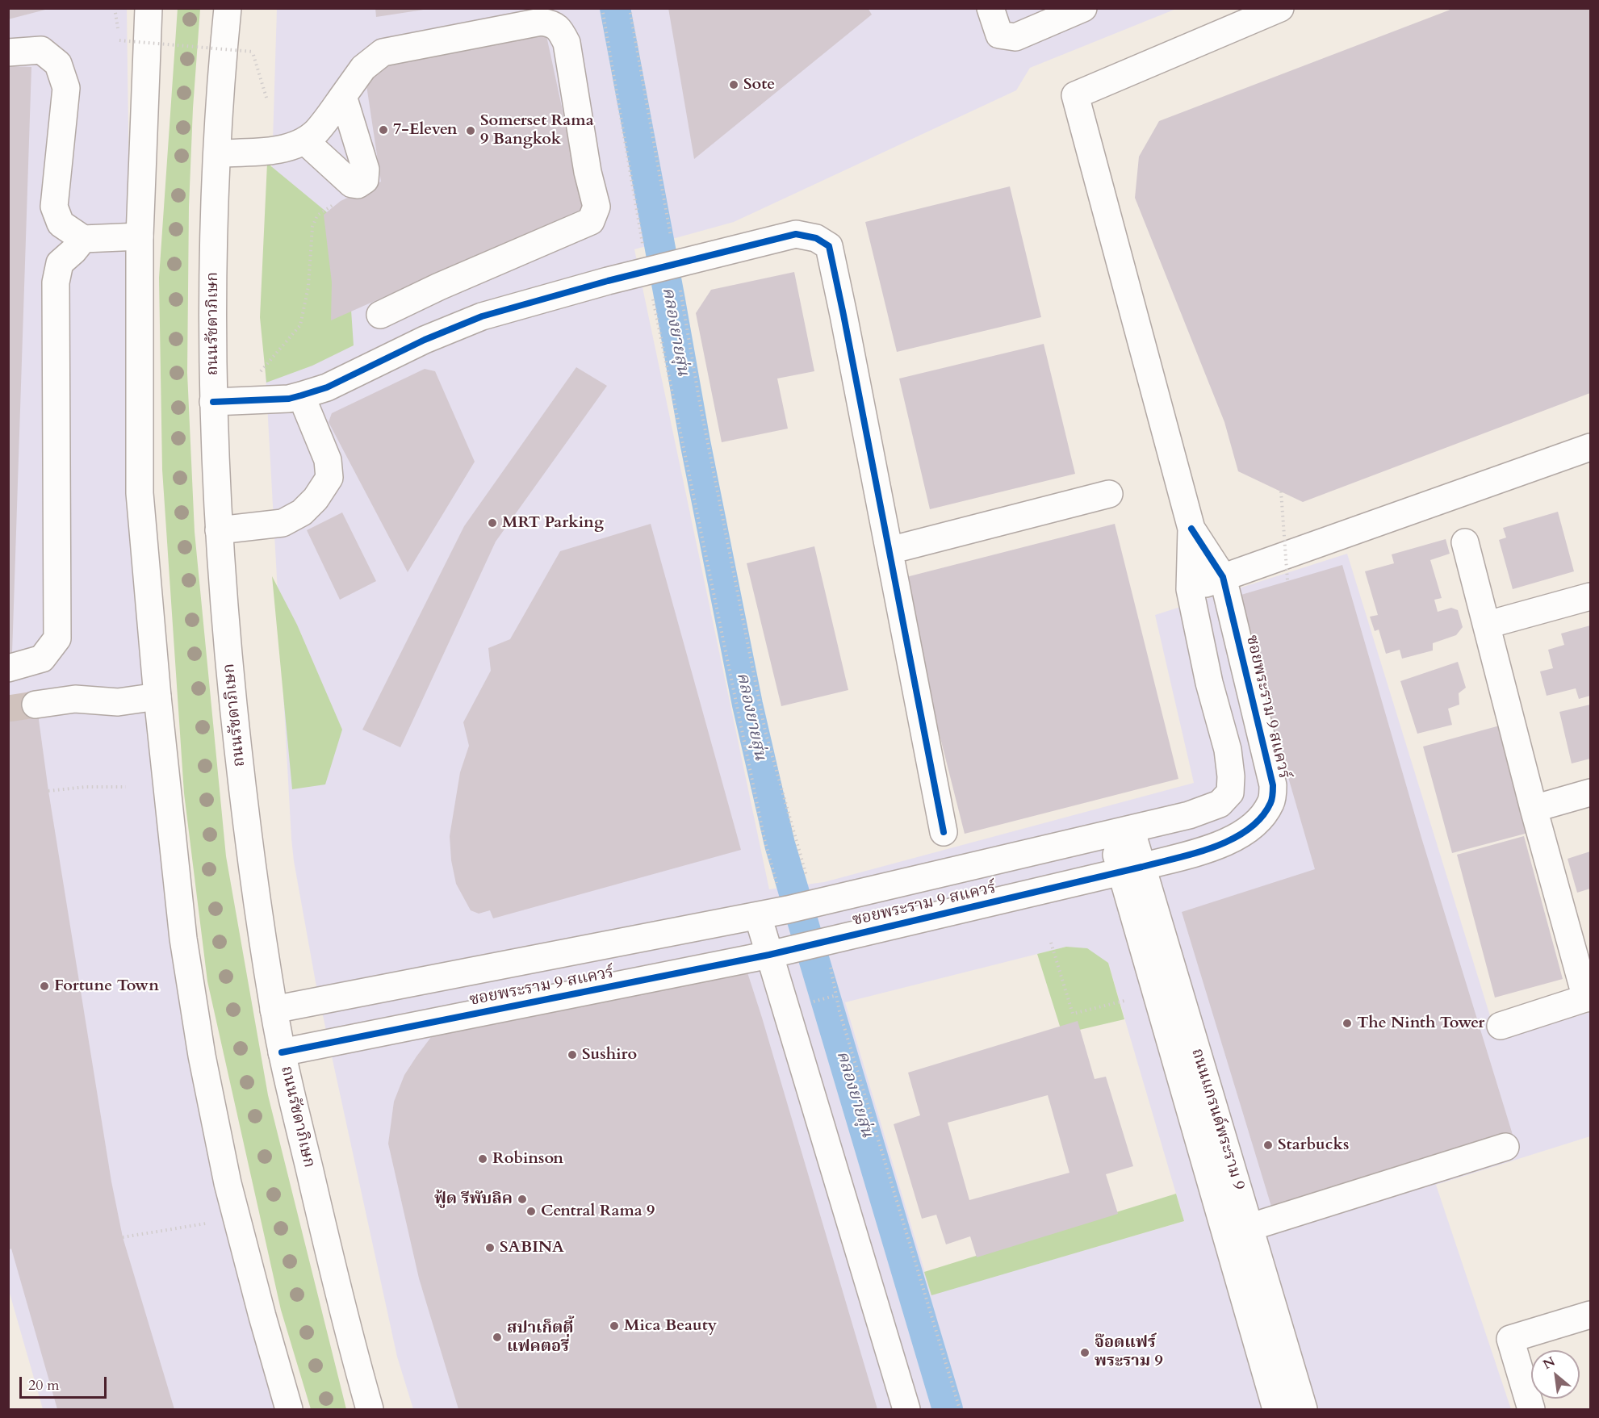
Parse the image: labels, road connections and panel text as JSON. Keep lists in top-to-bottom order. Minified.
{"streets":{"street":["ถนนรัชดาภิเษก","ซอยพระราม 9 สแควร์","ถนนแกรนด์พระราม 9"]},"crossings":[["ถนนรัชดาภิเษก","ซอยพระราม 9 สแควร์"],["ซอยพระราม 9 สแควร์","ถนนแกรนด์พระราม 9"]],"water":["คลองยายสุ่น"],"places":["Sote","7-Eleven","Somerset Rama 9 Bangkok","MRT Parking","Fortune Town","The Ninth Tower","Sushiro","Starbucks","Robinson","ฟู้ด รีพับลิค","Central Rama 9","SABINA","Mica Beauty","สปาเก็ตตี้ แฟคตอรี่","จ๊อดแฟร์ พระราม 9"],"scale_bar":"20 m","north":"top left"}
